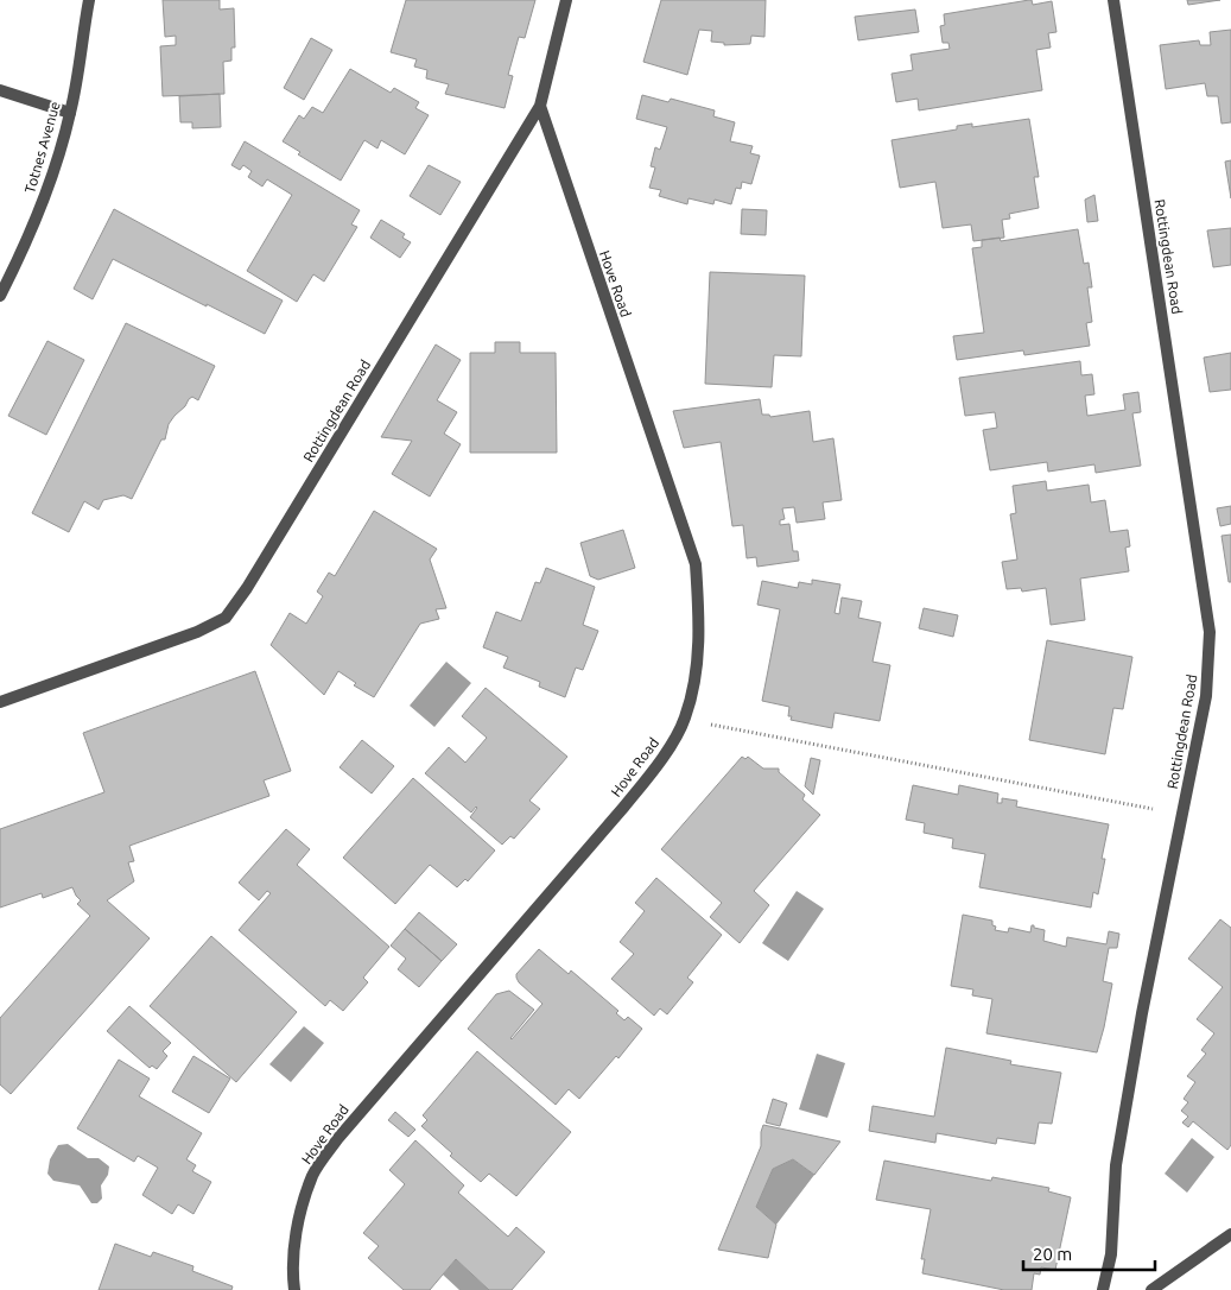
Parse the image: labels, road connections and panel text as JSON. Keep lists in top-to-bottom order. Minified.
{"streets":{"street":["Totnes Avenue","Rottingdean Road","Hove Road"]},"crossings":[["Rottingdean Road","Hove Road"]],"scale_bar":"20 m"}
